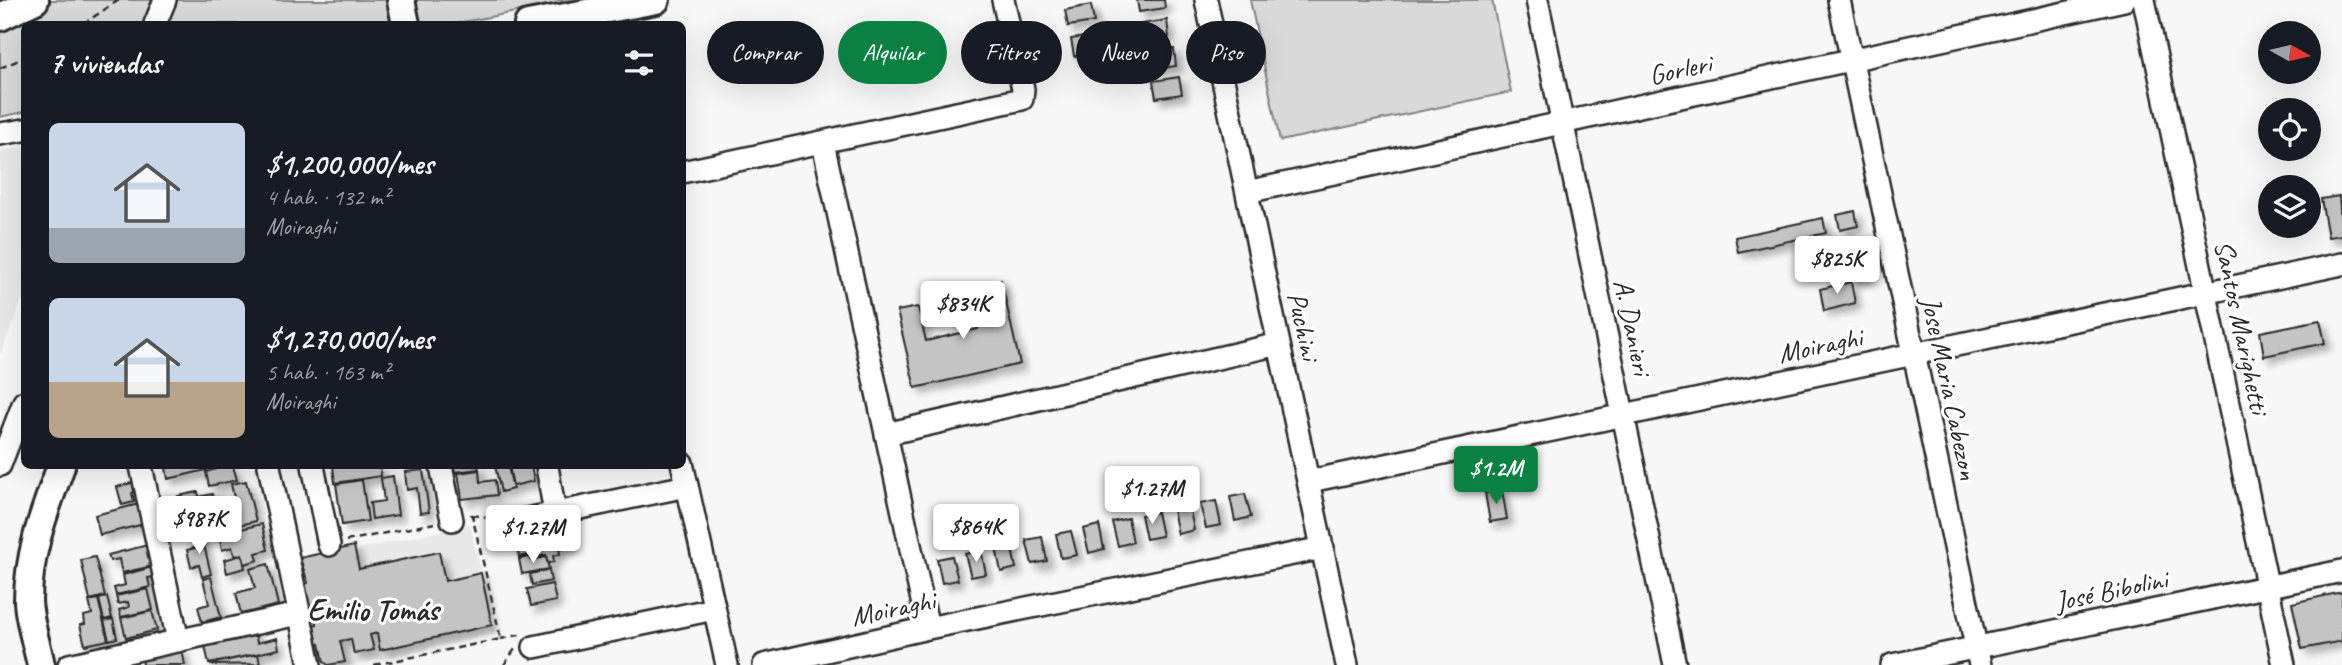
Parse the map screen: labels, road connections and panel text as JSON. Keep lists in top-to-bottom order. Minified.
{"streets":{"street":["Gorleri","Puchini","A. Danieri","Santos Marighetti","Moiraghi","Jose Maria Cabezon","José Bibolini"]},"crossings":[["Gorleri","Puchini"],["Gorleri","A. Danieri"],["Gorleri","Jose Maria Cabezon"],["Puchini","Moiraghi"],["A. Danieri","Moiraghi"],["Santos Marighetti","Moiraghi"],["Santos Marighetti","José Bibolini"],["Moiraghi","Jose Maria Cabezon"],["Jose Maria Cabezon","José Bibolini"]],"districts":["Emilio Tomás"],"north":"right","page":{"chip":["Comprar","Alquilar","Filtros","Nuevo","Piso"],"heading":"7 viviendas","list":[{"name":"$1,200,000/mes","note":"4 hab. · 132 m² · Moiraghi"},{"name":"$1,270,000/mes","note":"5 hab. · 163 m² · Moiraghi"}],"price":["$825K","$834K","$1.2M","$1.27M","$987K","$864K","$1.27M"]}}
